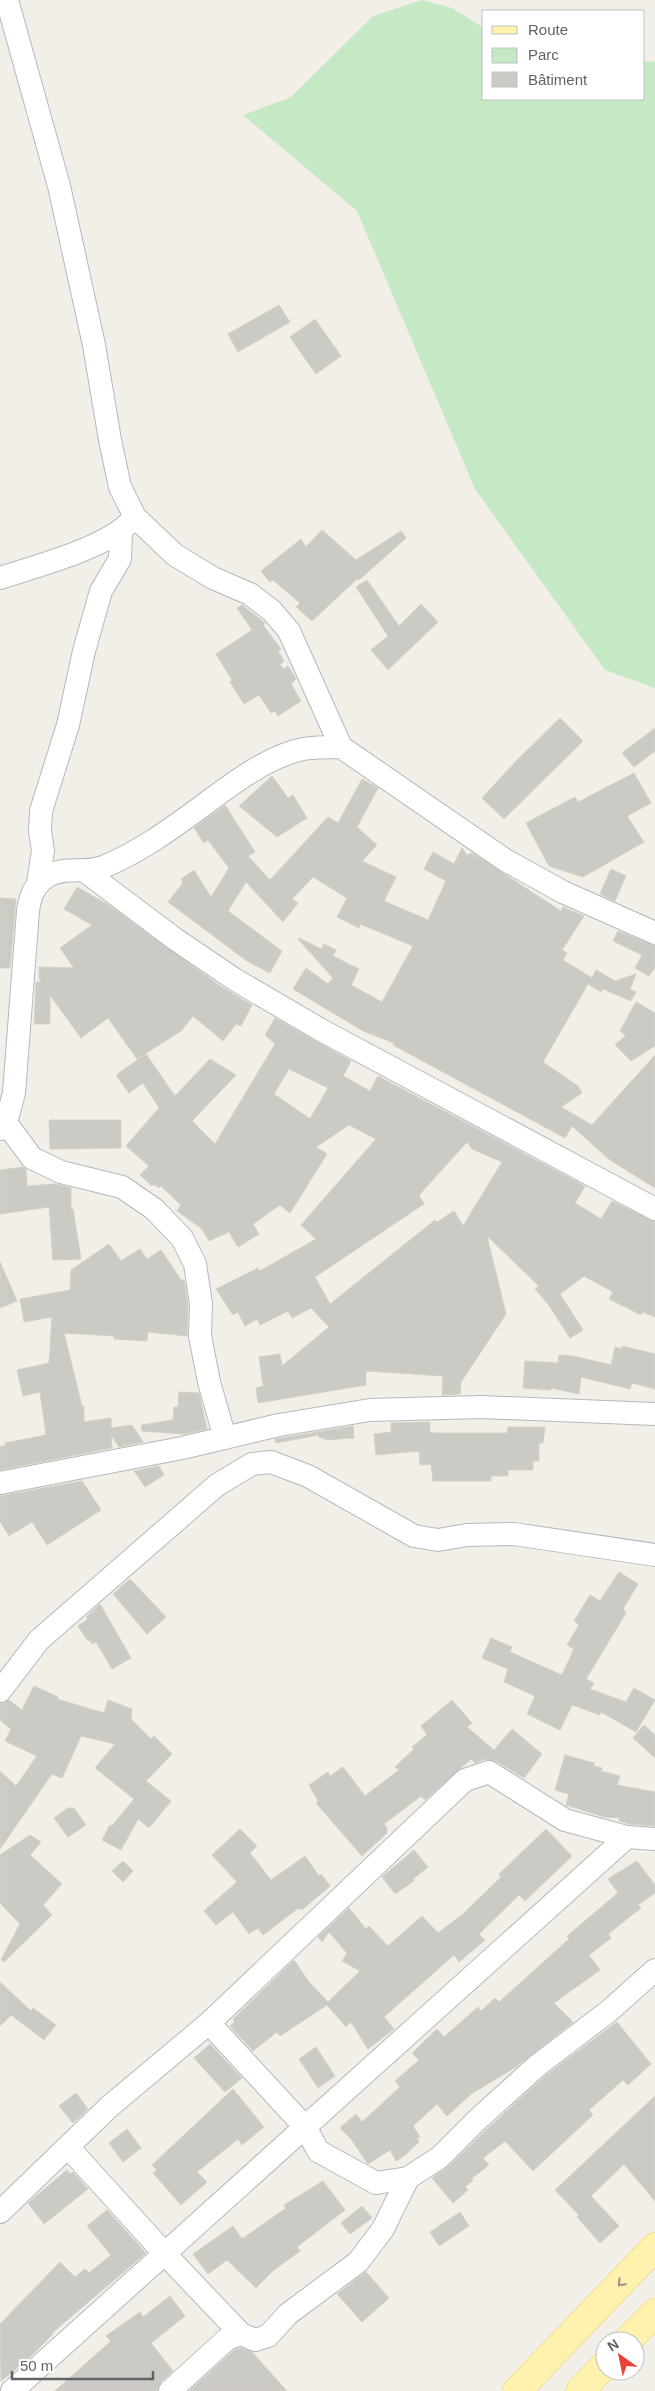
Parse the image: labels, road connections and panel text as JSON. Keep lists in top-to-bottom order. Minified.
{"legend":["Route","Parc","Bâtiment"],"scale_bar":"50 m","north":"top left"}
